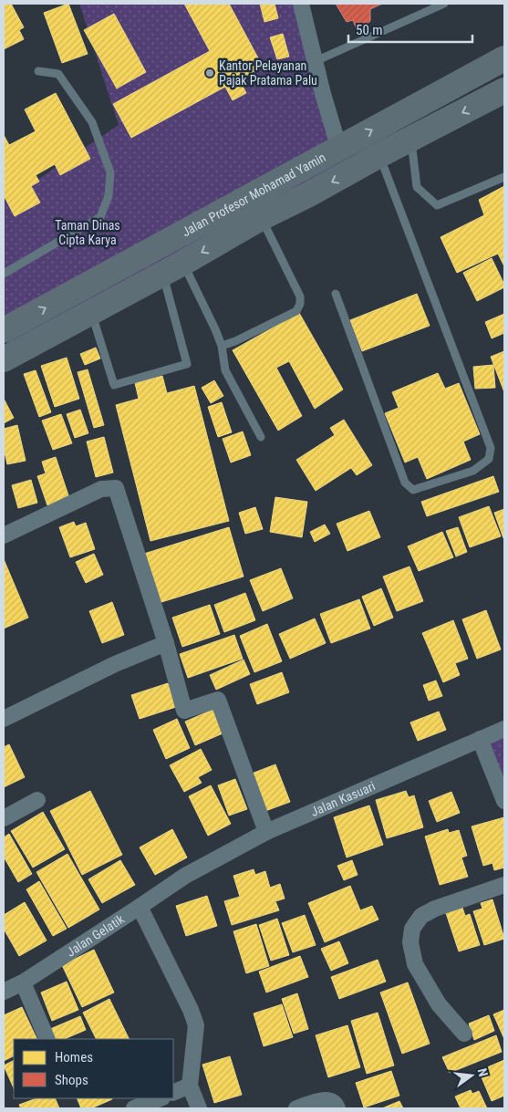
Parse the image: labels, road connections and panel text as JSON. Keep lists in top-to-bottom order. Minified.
{"streets":{"main road":["Jalan Profesor Mohamad Yamin"],"street":["Jalan Kasuari","Jalan Gelatik"]},"crossings":[["Jalan Kasuari","Jalan Gelatik"]],"parks":["Taman Dinas Cipta Karya"],"places":["Kantor Pelayanan Pajak Pratama Palu"],"legend":["Homes","Shops"],"scale_bar":"50 m","north":"right"}
